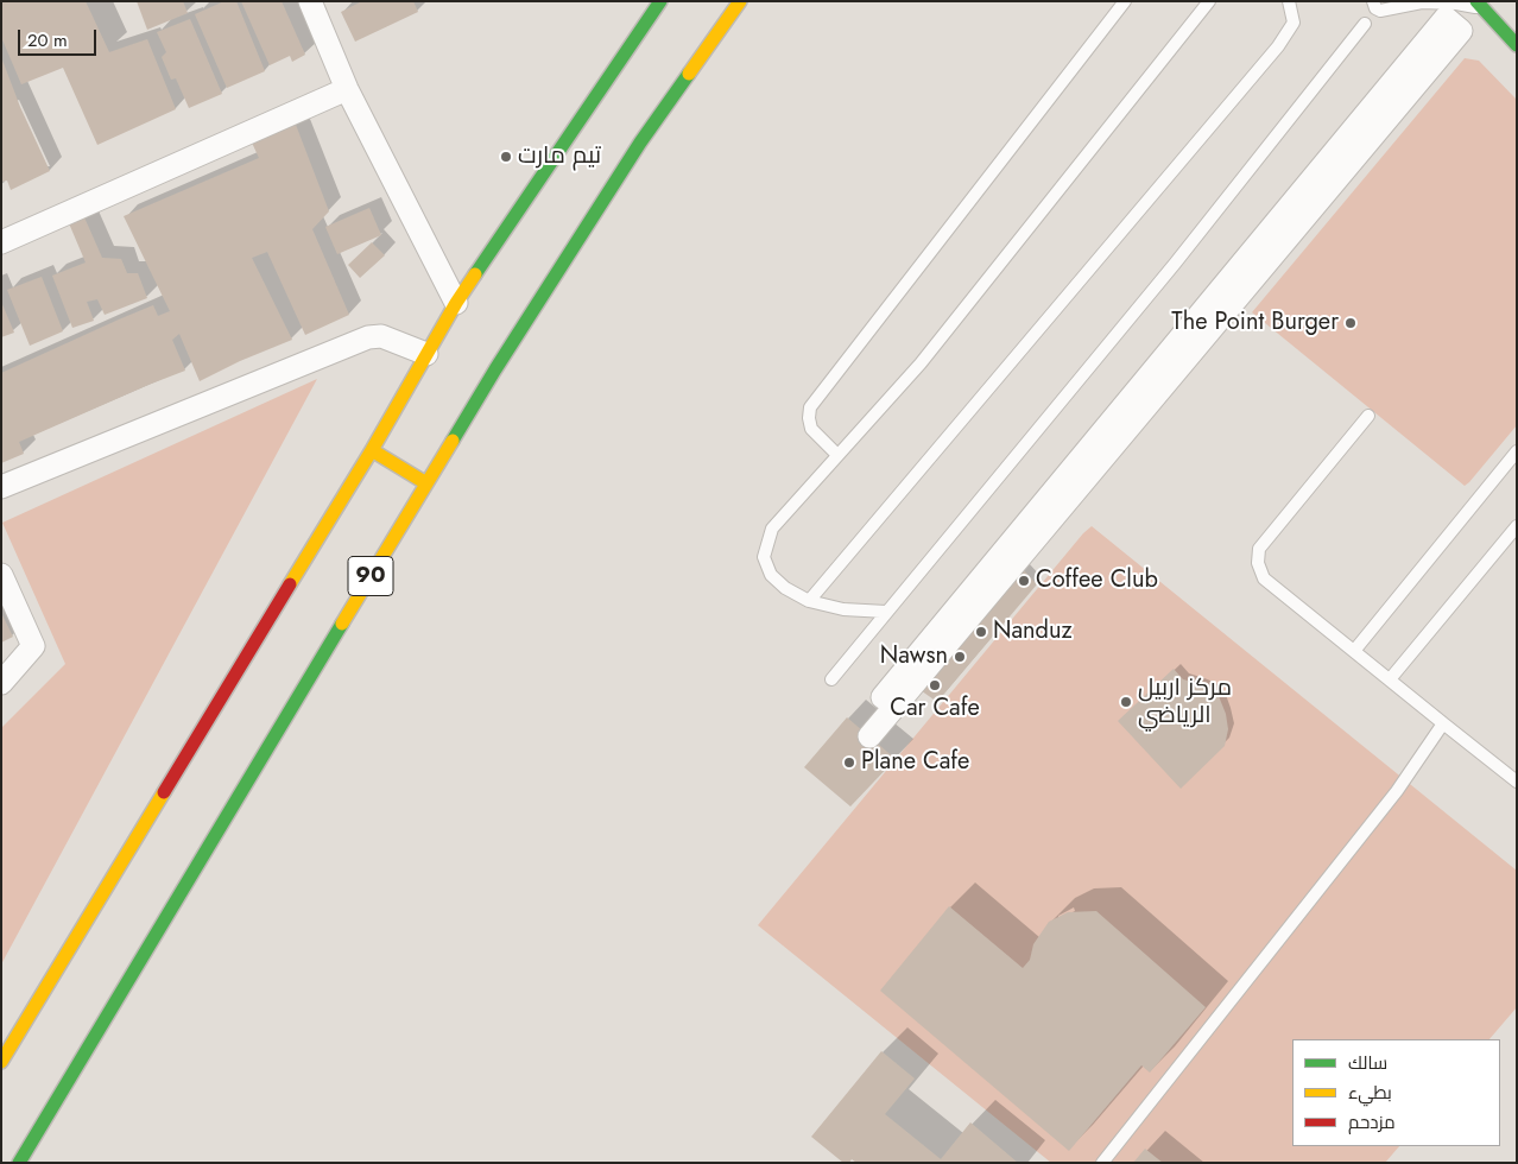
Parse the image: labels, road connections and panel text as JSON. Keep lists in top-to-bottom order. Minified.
{"streets":{"highway":["90"]},"places":["تيم مارت","The Point Burger","Coffee Club","Nanduz","Nawsn","Car Cafe","مركز اربيل الرياضي","Plane Cafe"],"legend":["سالك","بطيء","مزدحم"],"scale_bar":"20 m"}
